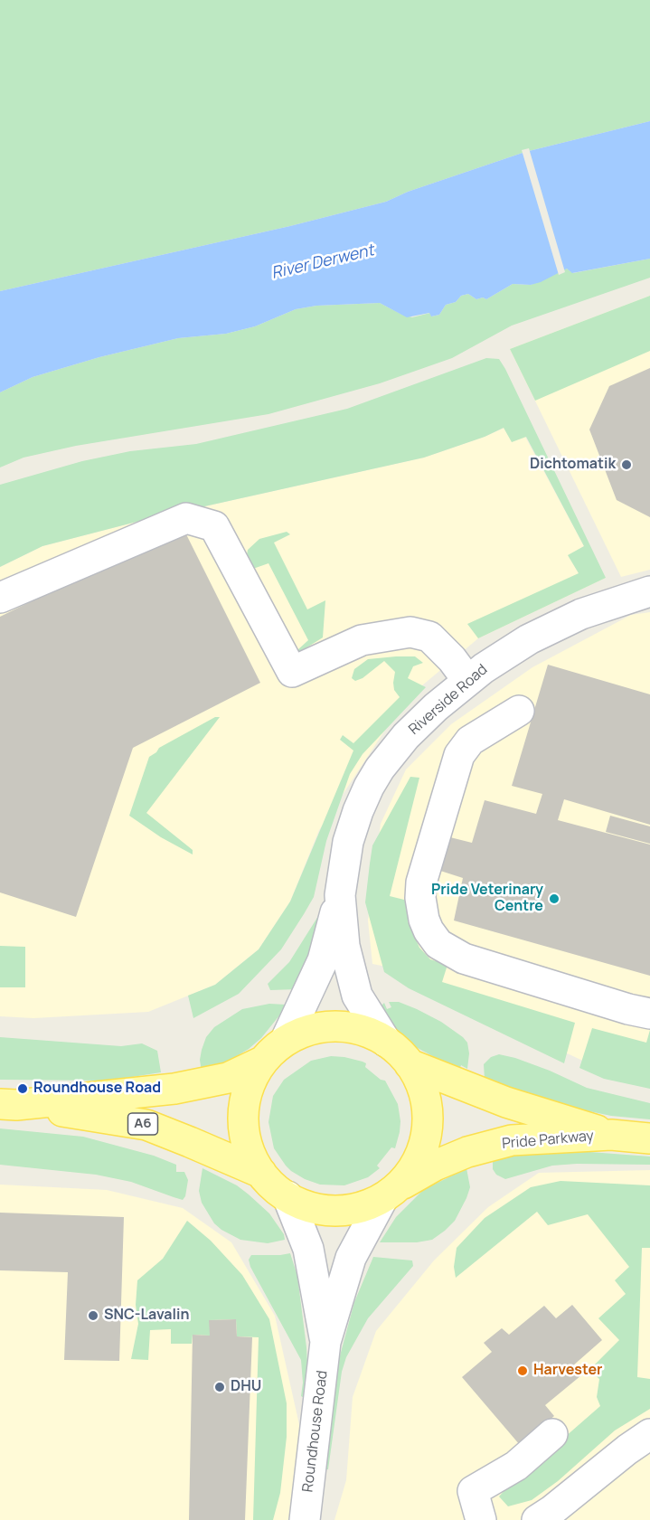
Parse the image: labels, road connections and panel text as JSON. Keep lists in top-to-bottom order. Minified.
{"streets":{"main road":["A6","Pride Parkway"],"street":["Riverside Road","Roundhouse Road"]},"crossings":[["Riverside Road","A6"],["Riverside Road","Pride Parkway"],["Riverside Road","Roundhouse Road"],["A6","Pride Parkway"],["A6","Roundhouse Road"],["Pride Parkway","Roundhouse Road"]],"water":["River Derwent"],"places":["Dichtomatik","Pride Veterinary Centre","Roundhouse Road","SNC-Lavalin","Harvester","DHU"]}
